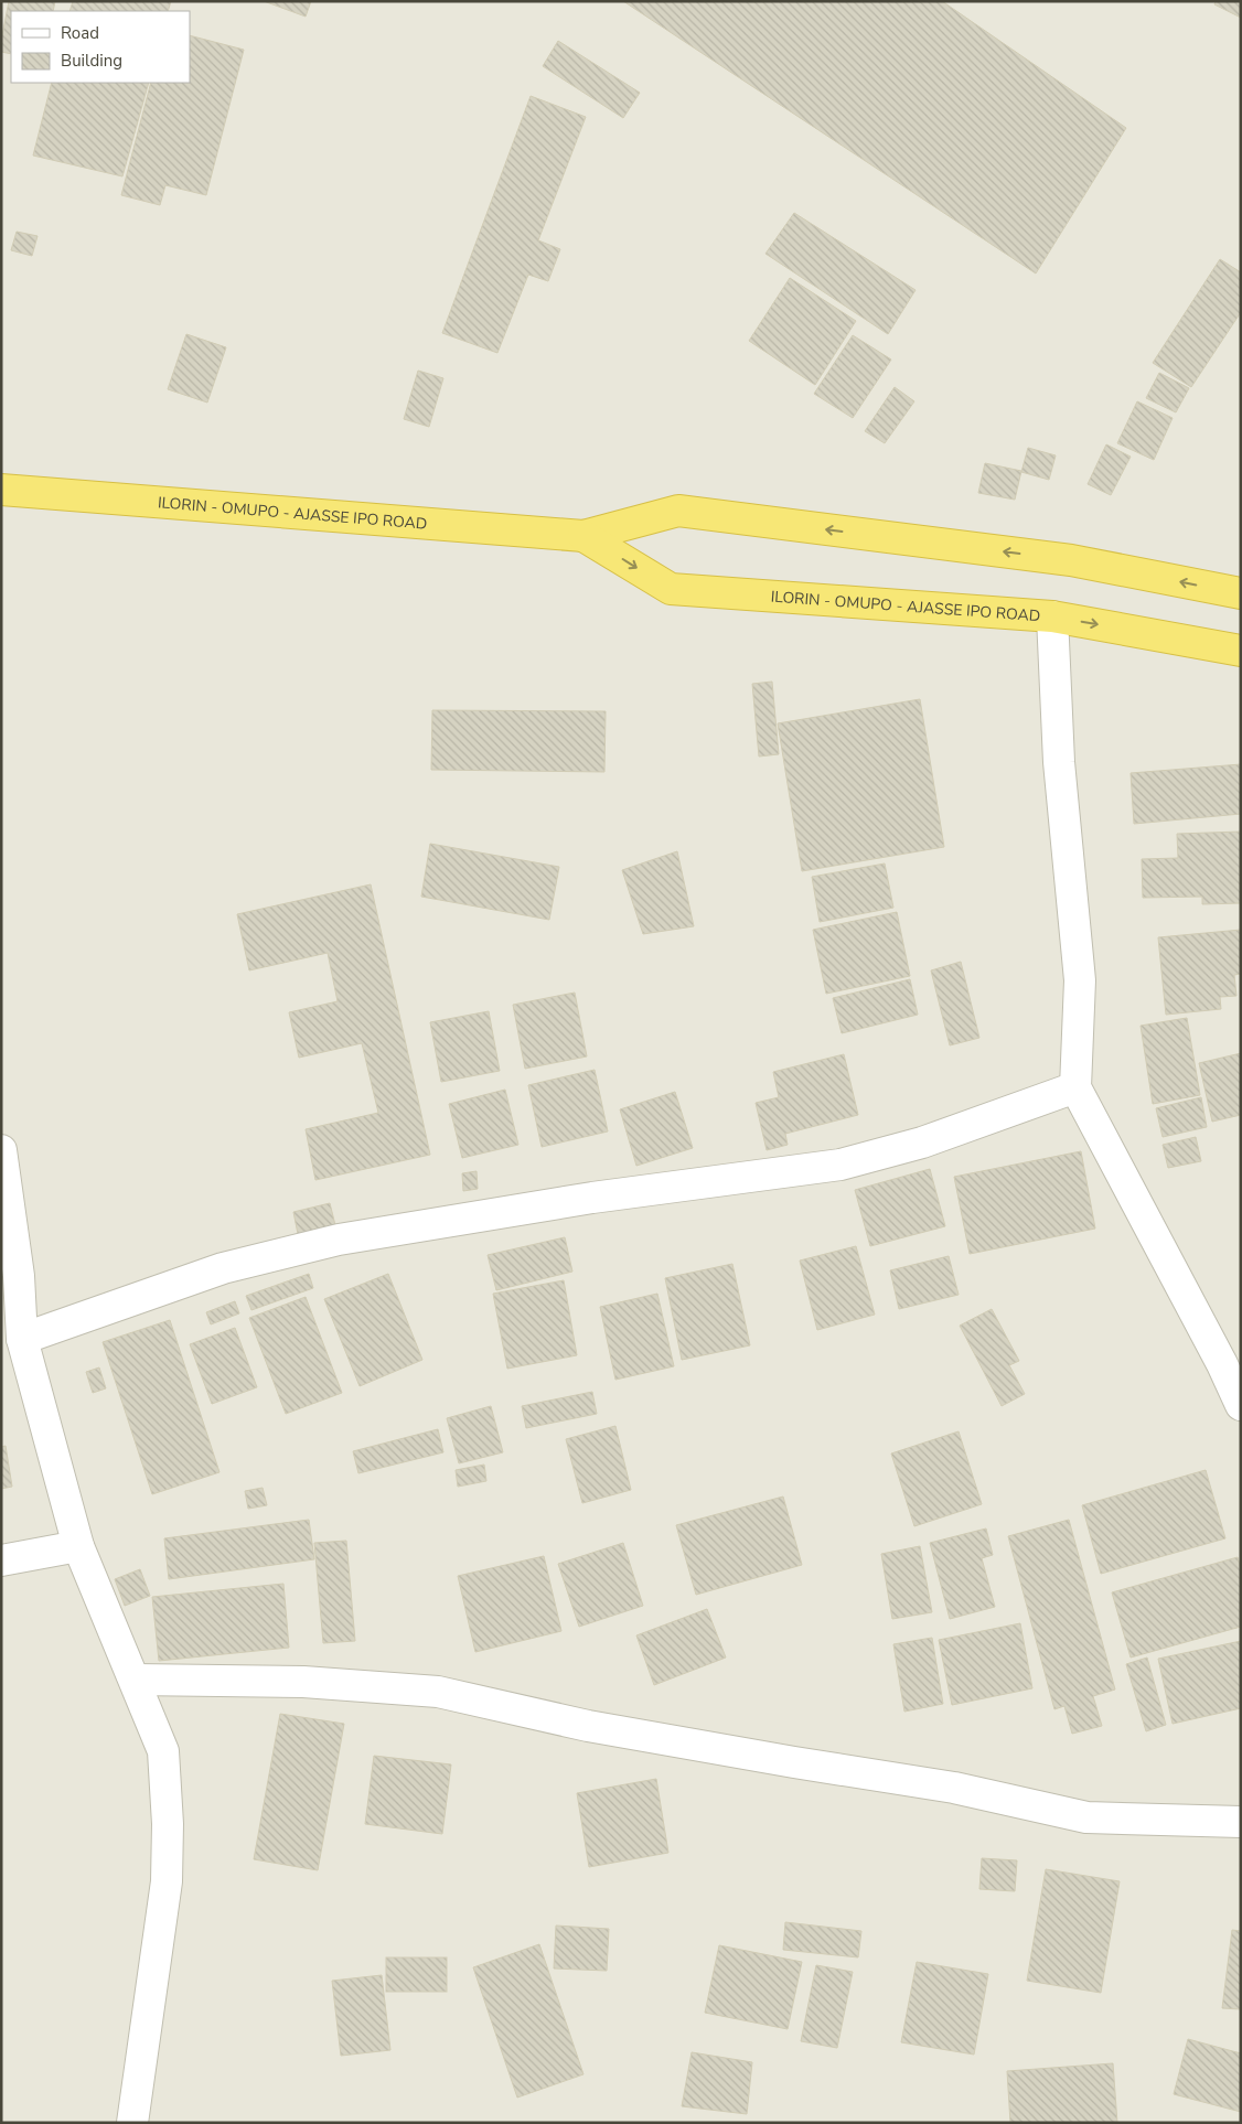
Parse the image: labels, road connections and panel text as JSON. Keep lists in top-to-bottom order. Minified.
{"streets":{"highway":["ILORIN - OMUPO - AJASSE IPO ROAD"]},"legend":["Road","Building"]}
